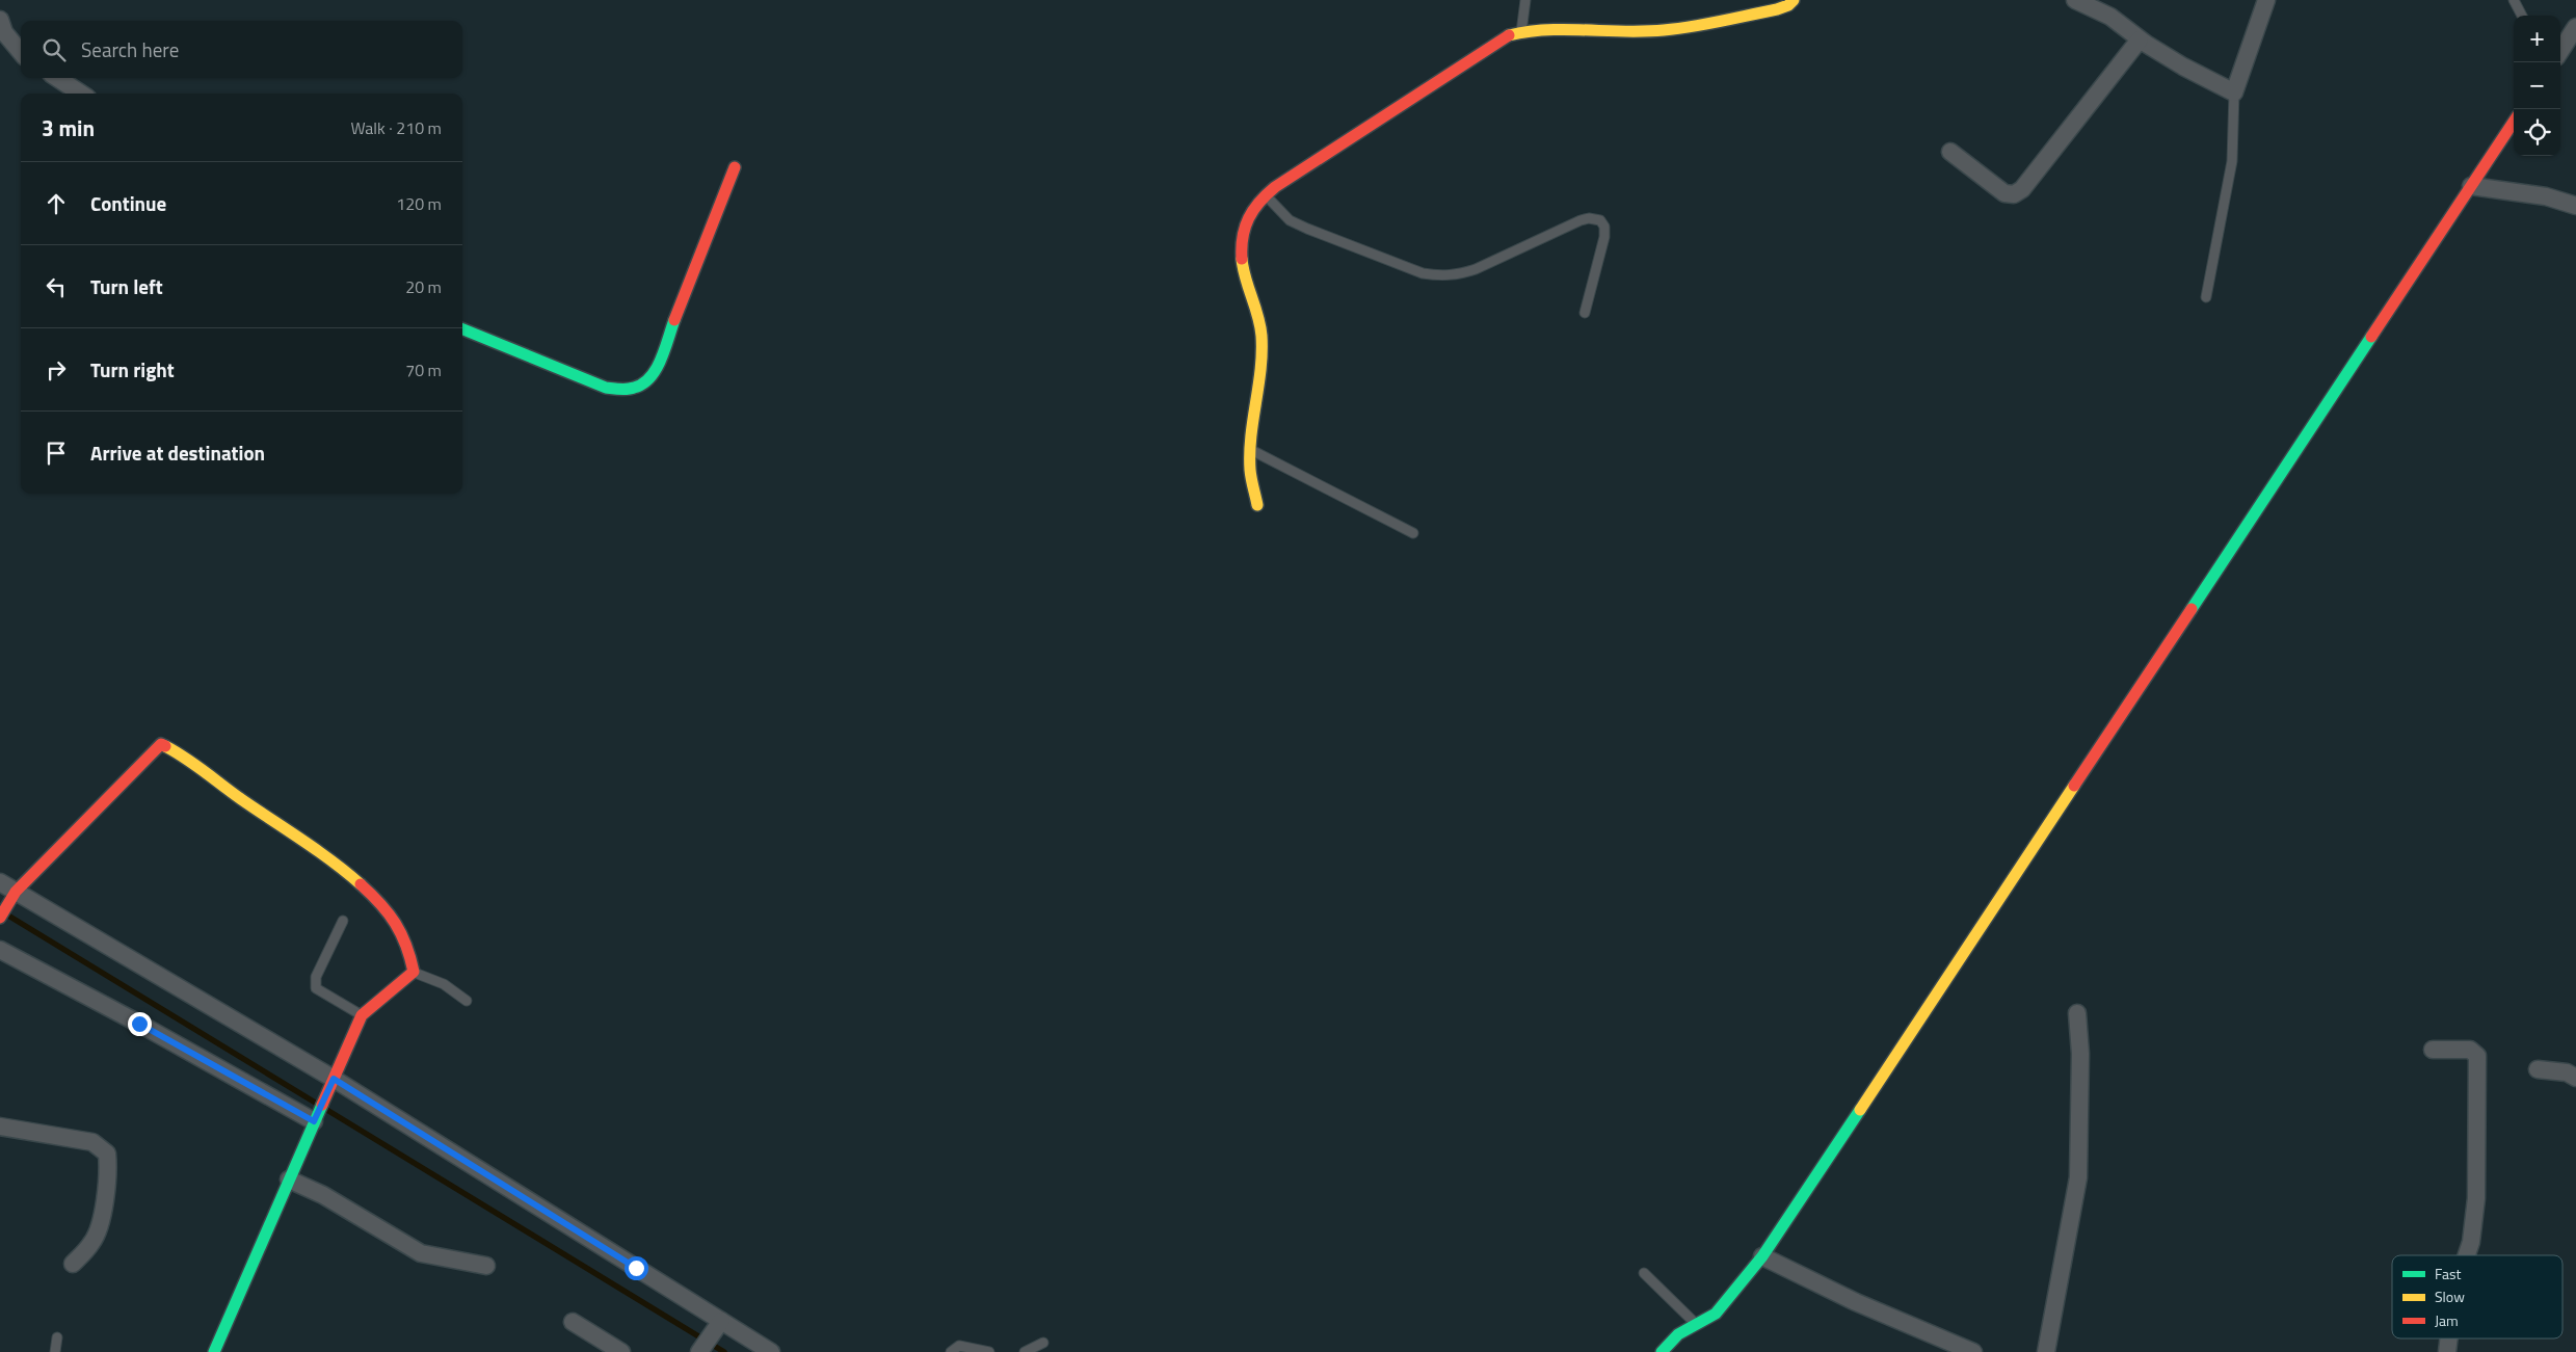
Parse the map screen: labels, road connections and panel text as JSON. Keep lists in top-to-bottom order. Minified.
{"legend":["Fast","Slow","Jam"],"page":{"map_buttons":["+","−"],"search":"Search here","heading":["3 min","Walk · 210 m"],"list":[["Continue","120 m"],["Turn left","20 m"],["Turn right","70 m"],"Arrive at destination"]}}
